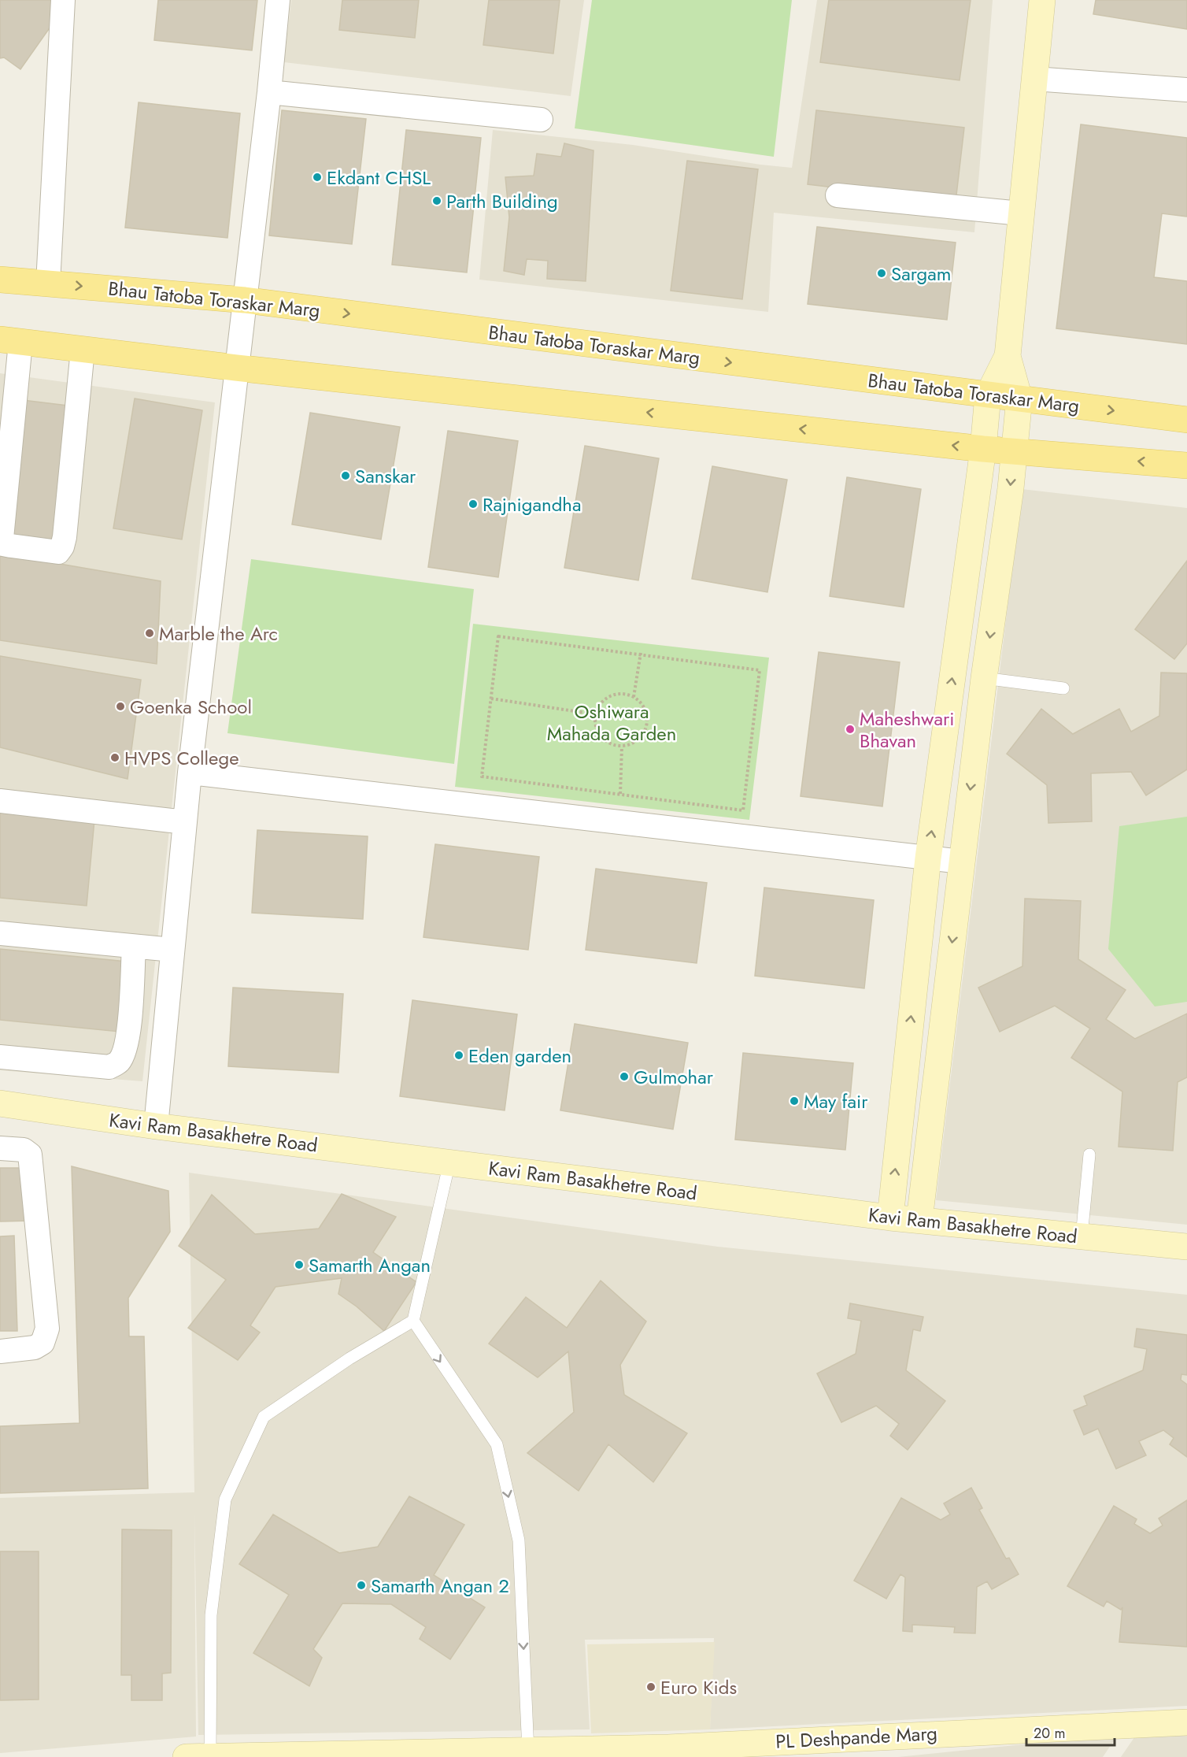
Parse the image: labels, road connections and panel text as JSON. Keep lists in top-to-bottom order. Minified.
{"streets":{"main road":["Bhau Tatoba Toraskar Marg"],"street":["Kavi Ram Basakhetre Road","PL Deshpande Marg"]},"parks":["Oshiwara Mahada Garden"],"places":["Ekdant CHSL","Parth Building","Sargam","Sanskar","Rajnigandha","Marble the Arc","Goenka School","Maheshwari Bhavan","HVPS College","Eden garden","Gulmohar","May fair","Samarth Angan","Samarth Angan 2","Euro Kids"],"scale_bar":"20 m"}
